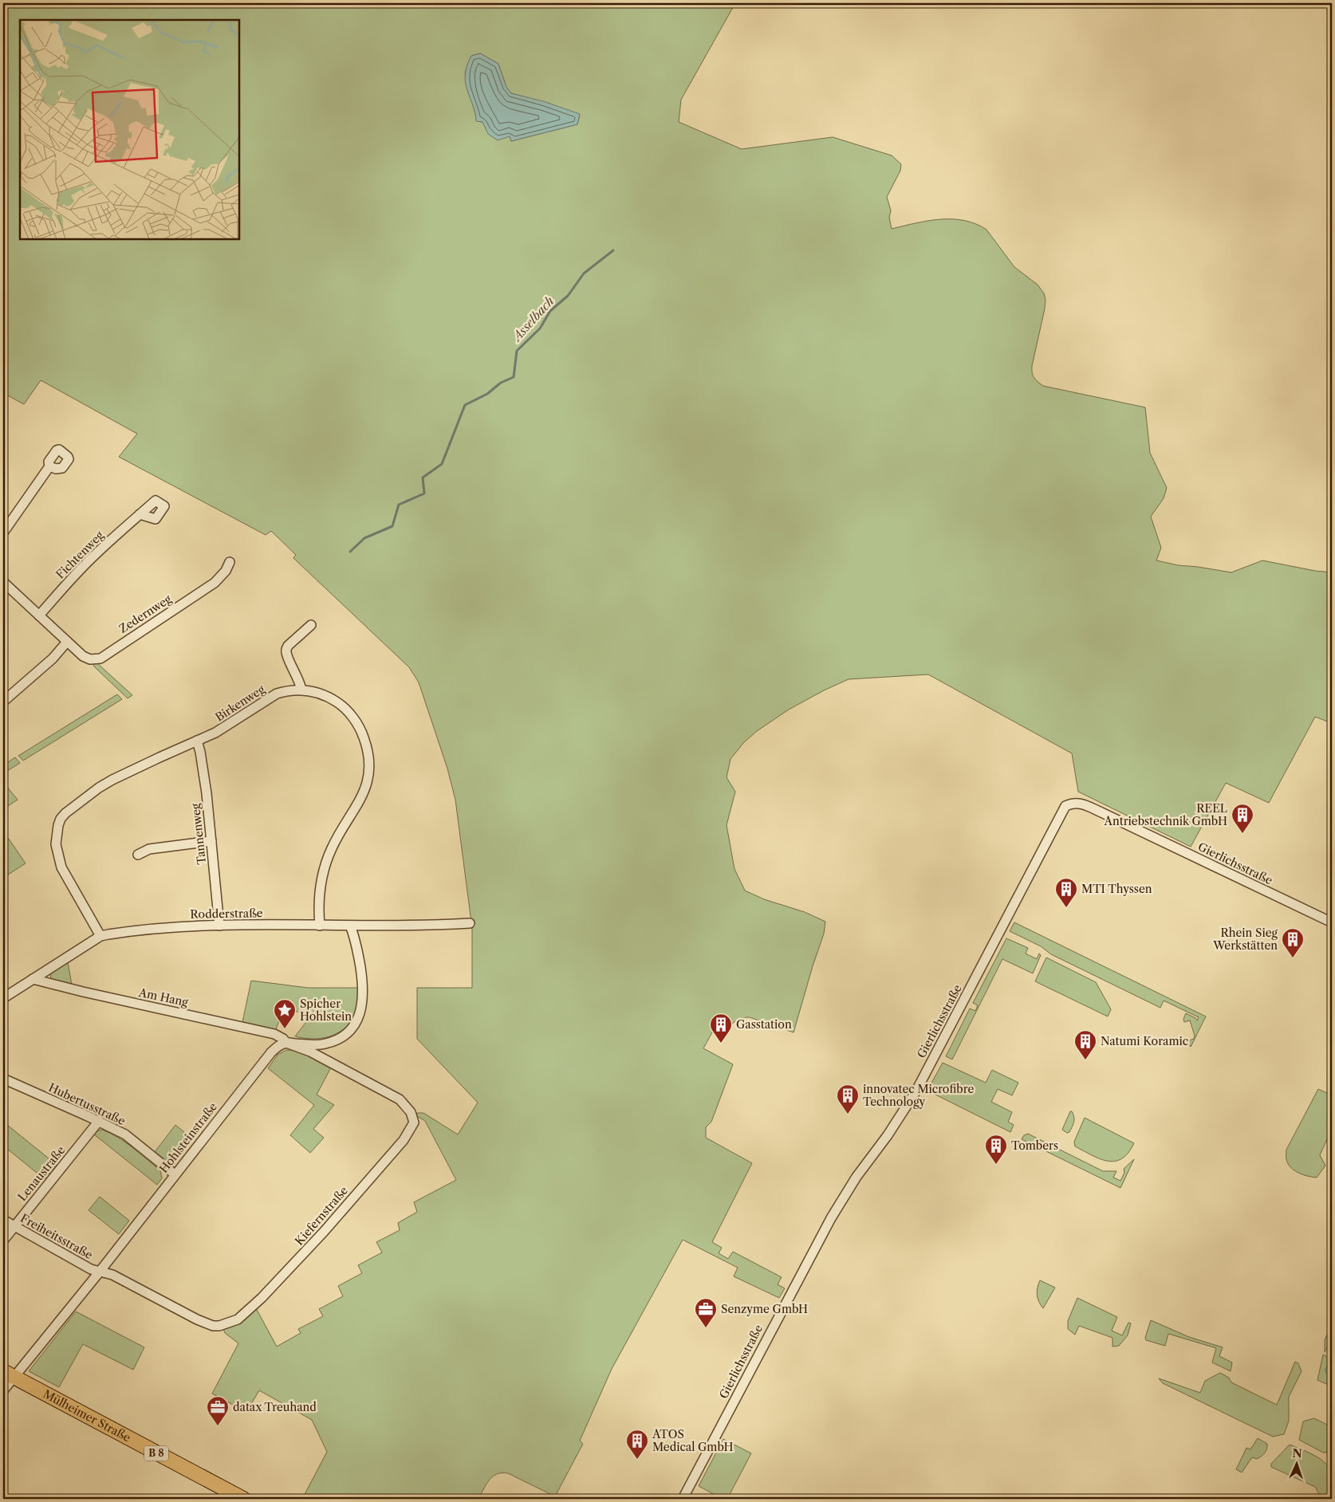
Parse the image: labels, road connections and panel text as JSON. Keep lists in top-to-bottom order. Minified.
{"streets":{"main road":["Mülheimer Straße","B 8"],"street":["Fichtenweg","Zedernweg","Birkenweg","Tannenweg","Gierlichsstraße","Rodderstraße","Am Hang","Hubertusstraße","Hohlsteinstraße","Lenaustraße","Kiefernstraße","Freiheitsstraße"]},"crossings":[["Fichtenweg","Zedernweg"],["Birkenweg","Tannenweg"],["Birkenweg","Rodderstraße"],["Tannenweg","Rodderstraße"],["Rodderstraße","Am Hang"],["Am Hang","Hohlsteinstraße"],["Am Hang","Kiefernstraße"],["Hubertusstraße","Hohlsteinstraße"],["Hubertusstraße","Lenaustraße"],["Hohlsteinstraße","Kiefernstraße"],["Hohlsteinstraße","Freiheitsstraße"],["Hohlsteinstraße","Mülheimer Straße"],["Lenaustraße","Freiheitsstraße"],["Kiefernstraße","Freiheitsstraße"]],"water":["Asselbach"],"places":{"building":["REEL Antriebstechnik GmbH","MTI Thyssen","Rhein Sieg Werkstätten","Gasstation","Natumi Koramic","innovatec Microfibre Technology","Tombers","ATOS Medical GmbH"],"place":["Spicher Hohlstein"],"office":["Senzyme GmbH","datax Treuhand"]},"north":"top"}
